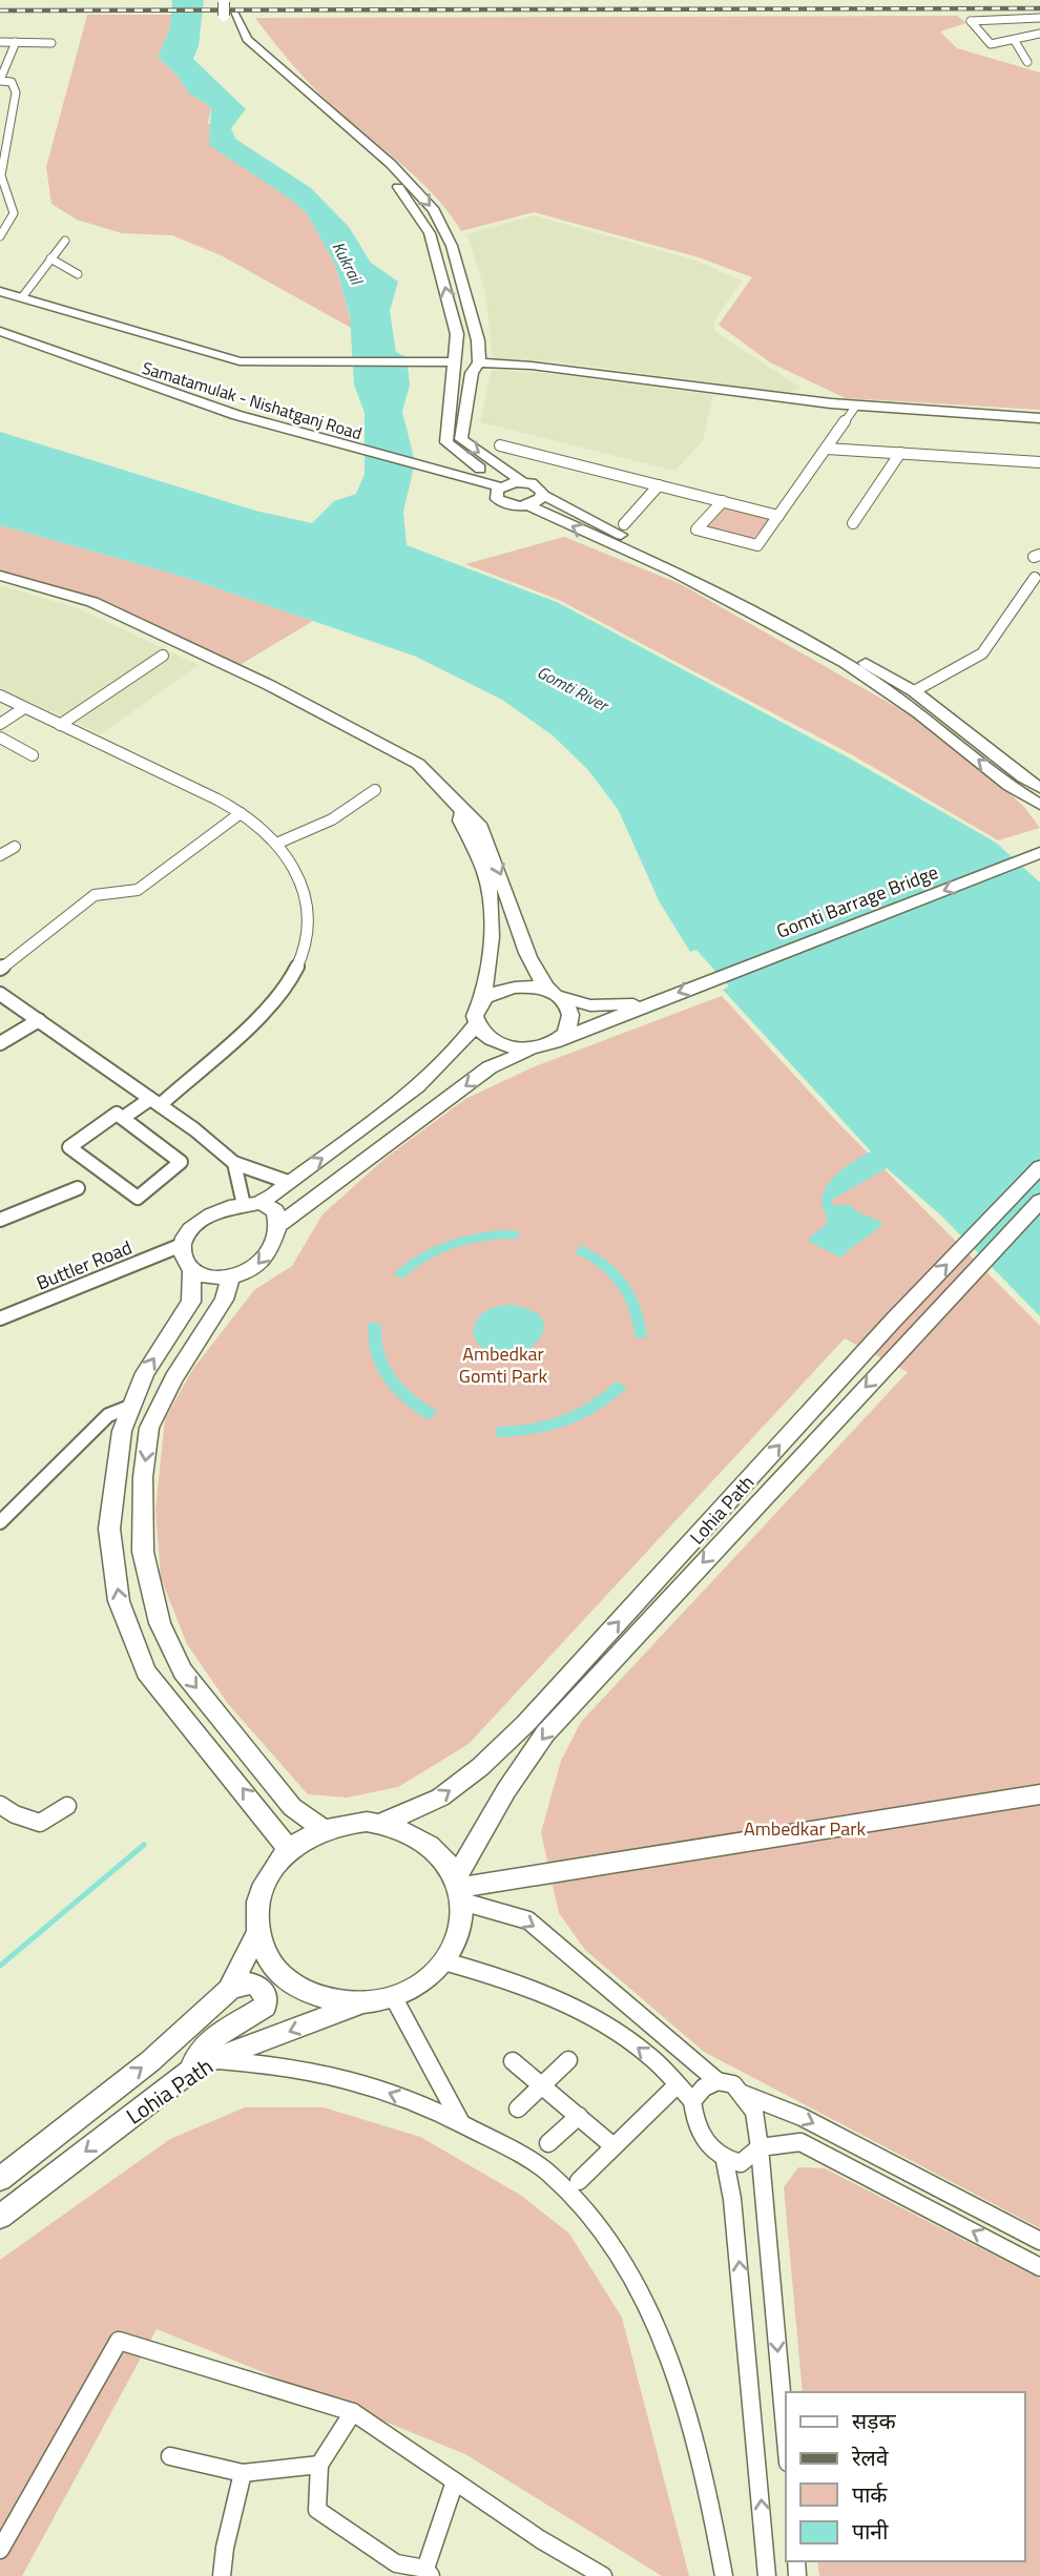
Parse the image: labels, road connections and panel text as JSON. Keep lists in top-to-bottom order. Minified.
{"streets":{"street":["Samatamulak - Nishatganj Road","Gomti Barrage Bridge","Buttler Road","Lohia Path"]},"one_way":["Gomti Barrage Bridge"],"water":["Kukrail","Gomti River"],"parks":["Ambedkar Gomti Park","Ambedkar Park"],"legend":["सड़क","रेलवे","पार्क","पानी"]}
